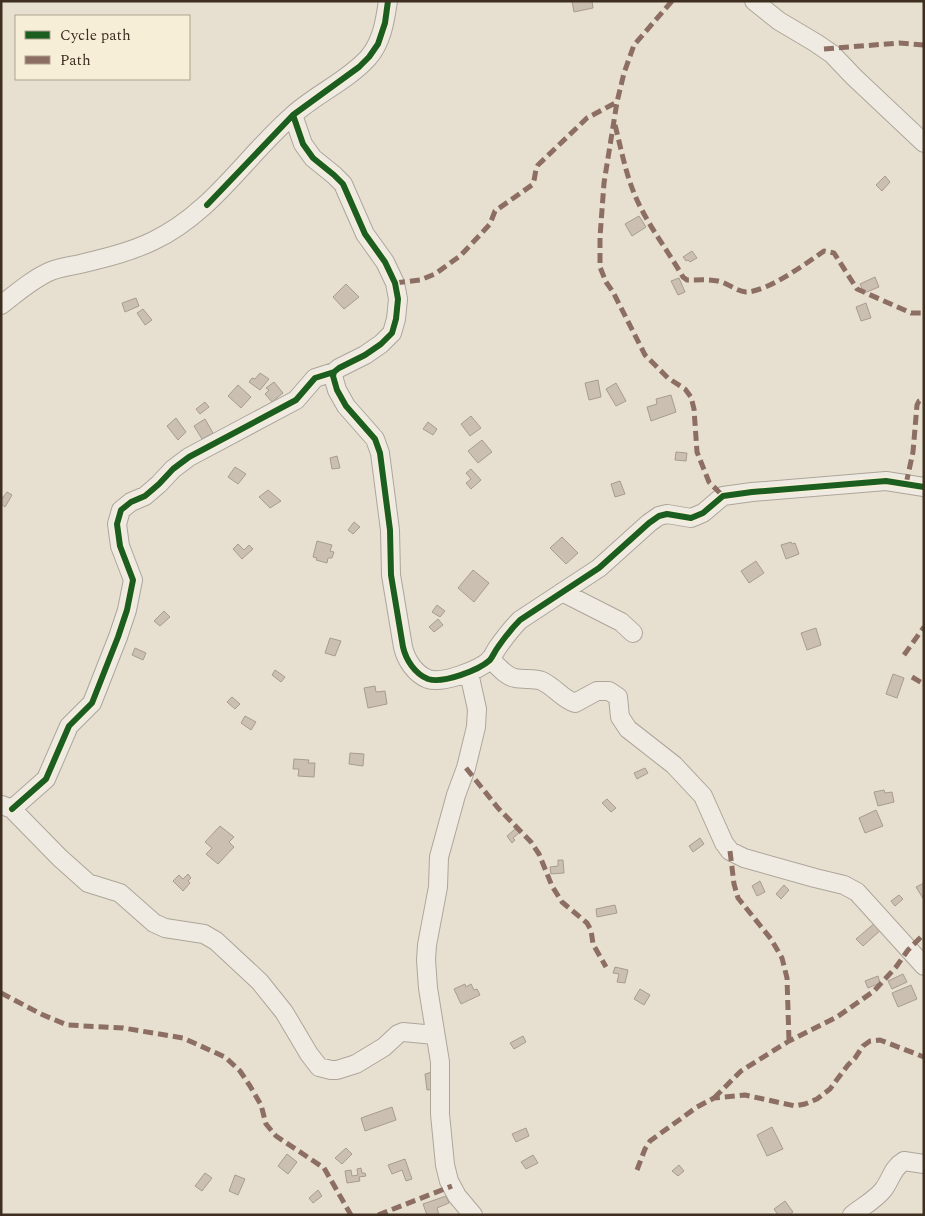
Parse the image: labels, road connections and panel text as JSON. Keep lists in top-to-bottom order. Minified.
{"legend":["Cycle path","Path"]}
